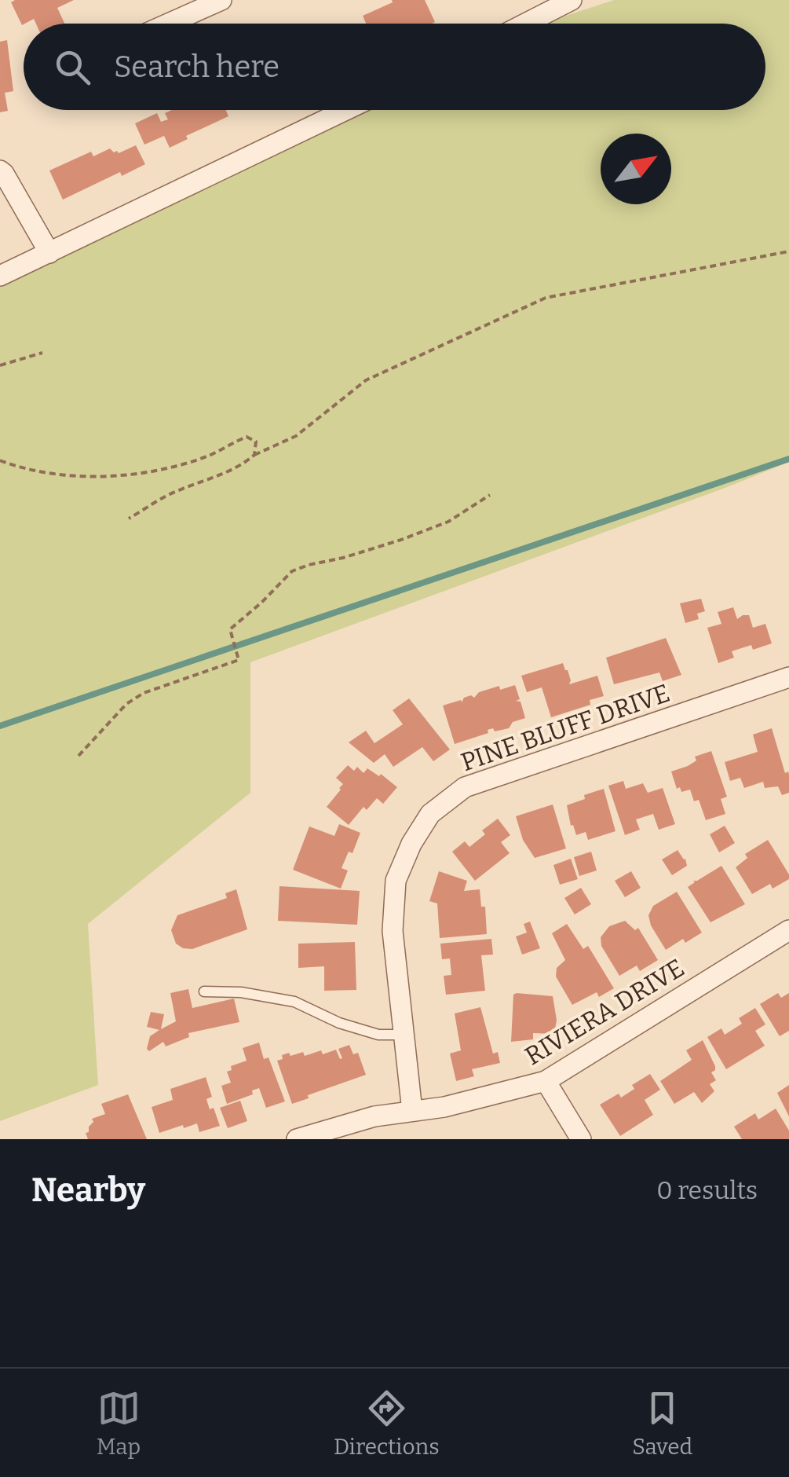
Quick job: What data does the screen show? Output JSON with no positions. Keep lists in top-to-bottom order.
{
  "streets": {
    "street": ["PINE BLUFF DRIVE", "RIVIERA DRIVE"]
  },
  "crossings": [
    ["PINE BLUFF DRIVE", "RIVIERA DRIVE"]
  ],
  "north": "top right",
  "page": {
    "search": "Search here",
    "heading": ["Nearby", "0 results"],
    "nav": ["Map", "Directions", "Saved"]
  }
}
